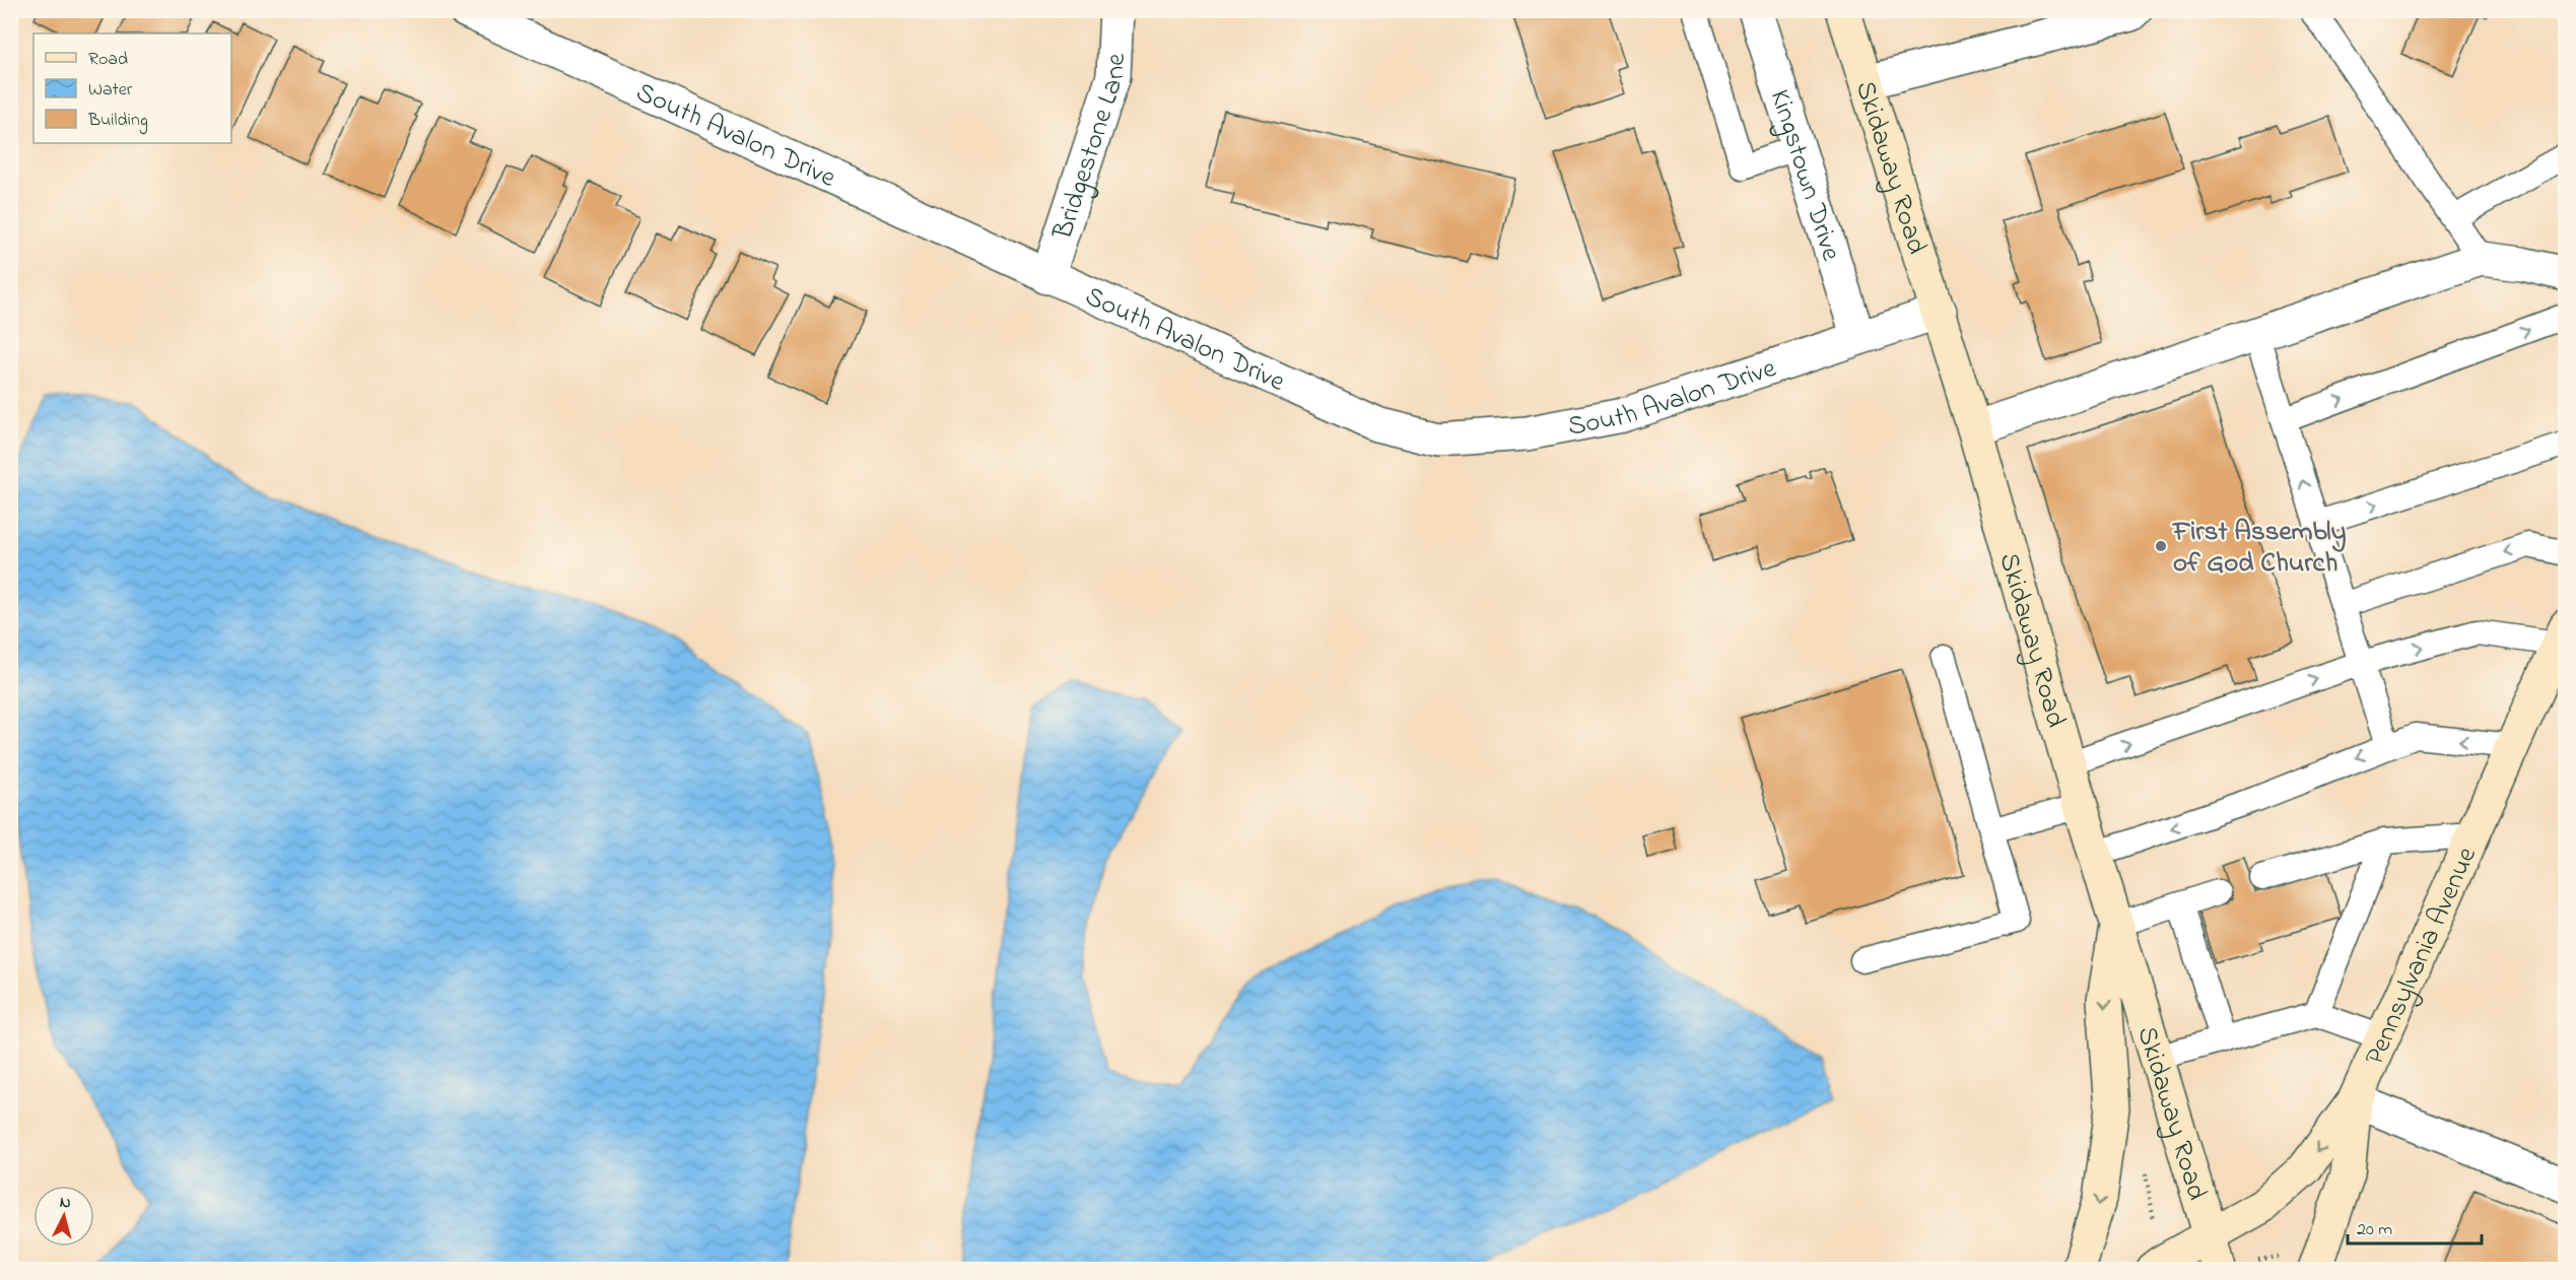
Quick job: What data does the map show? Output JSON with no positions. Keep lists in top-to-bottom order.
{
  "streets": {
    "main road": ["Skidaway Road", "Pennsylvania Avenue"],
    "street": ["South Avalon Drive", "Bridgestone Lane", "Kingstown Drive"]
  },
  "crossings": [
    ["South Avalon Drive", "Bridgestone Lane"],
    ["South Avalon Drive", "Skidaway Road"],
    ["South Avalon Drive", "Kingstown Drive"],
    ["Skidaway Road", "Pennsylvania Avenue"]
  ],
  "places": ["First Assembly of God Church"],
  "legend": ["Road", "Water", "Building"],
  "scale_bar": "20 m",
  "north": "top"
}
